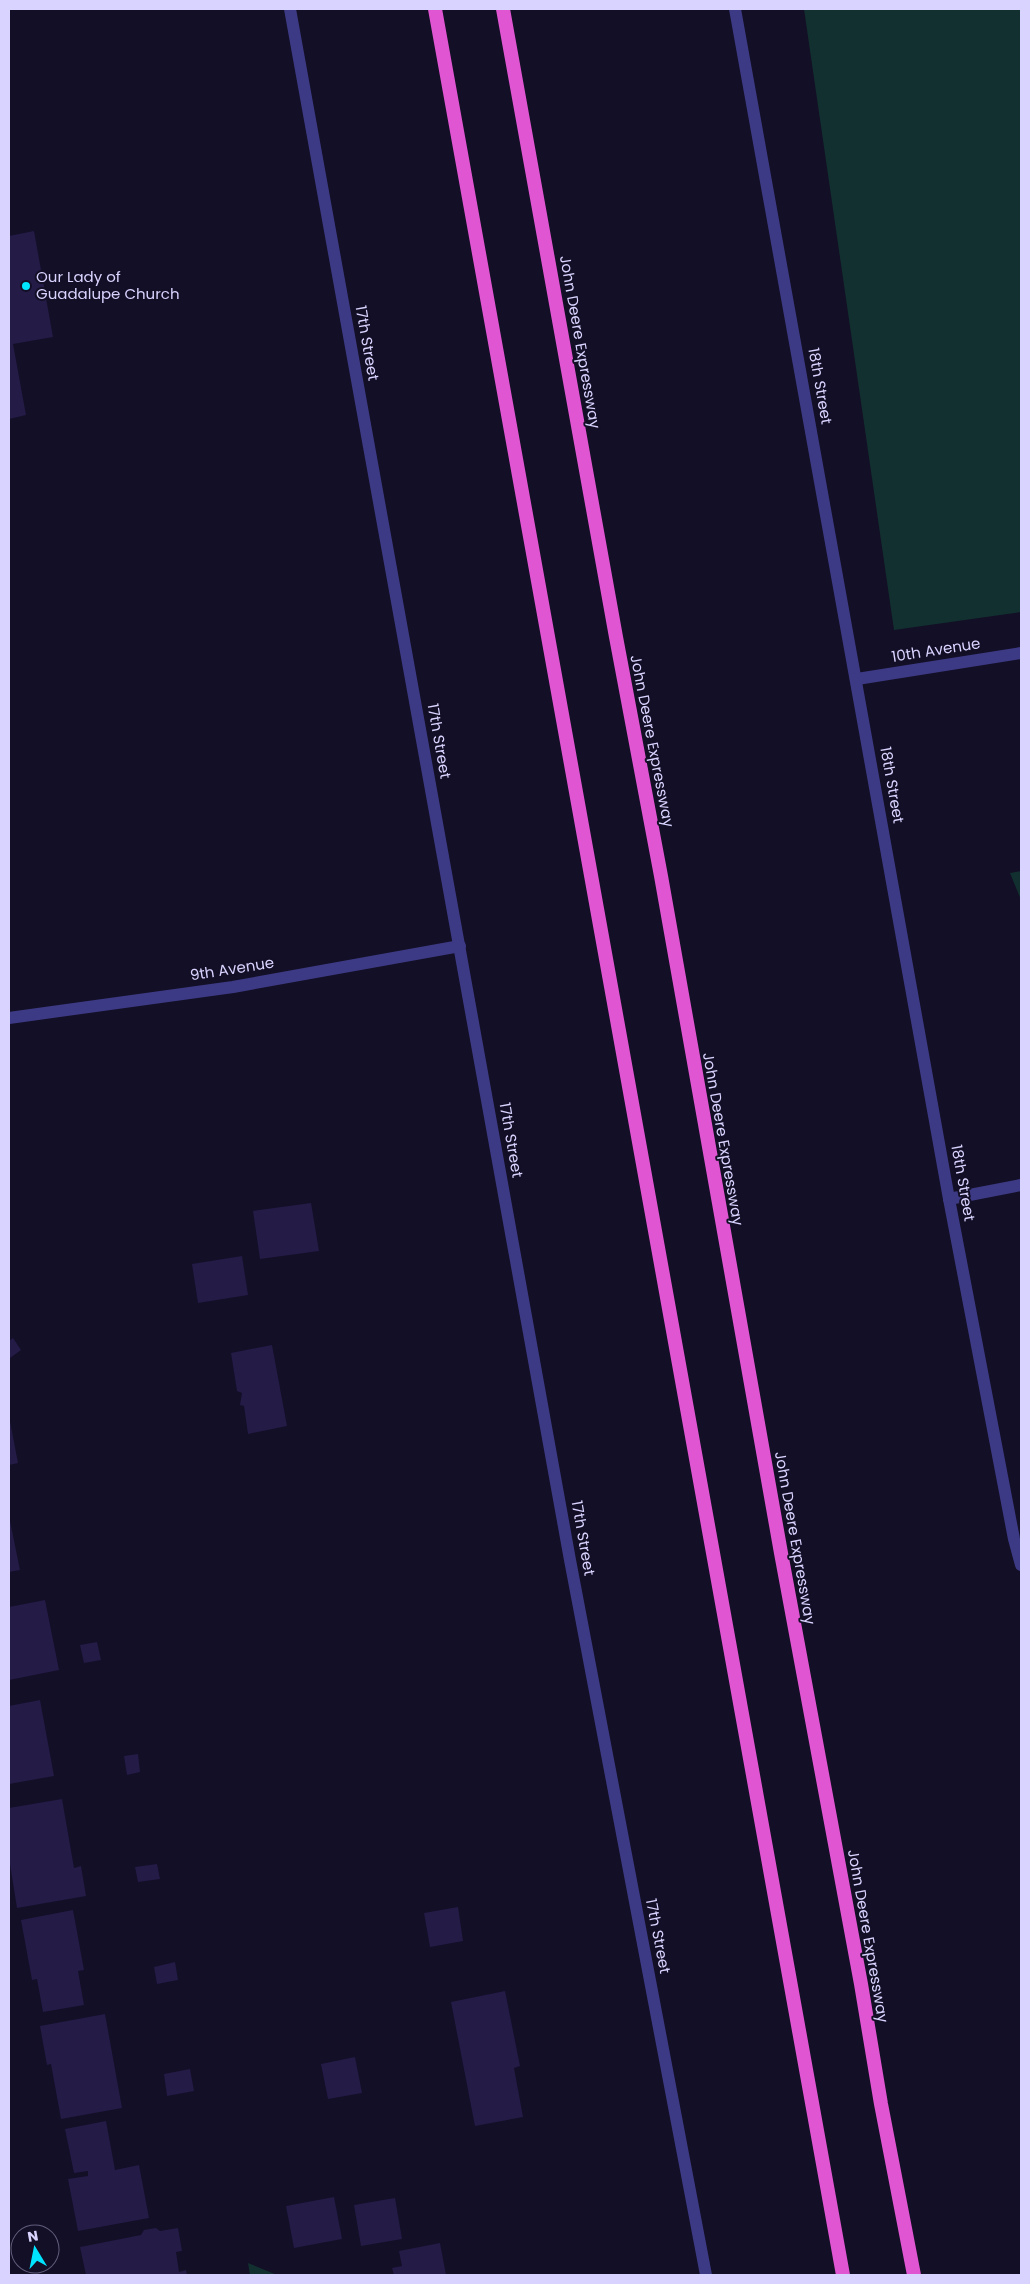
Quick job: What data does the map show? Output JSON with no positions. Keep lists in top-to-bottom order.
{
  "streets": {
    "highway": ["John Deere Expressway"],
    "street": [
      "17th Street",
      "18th Street",
      "10th Avenue",
      "9th Avenue"
    ]
  },
  "crossings": [
    ["17th Street", "9th Avenue"],
    ["18th Street", "10th Avenue"]
  ],
  "places": ["Our Lady of Guadalupe Church"],
  "north": "top"
}
